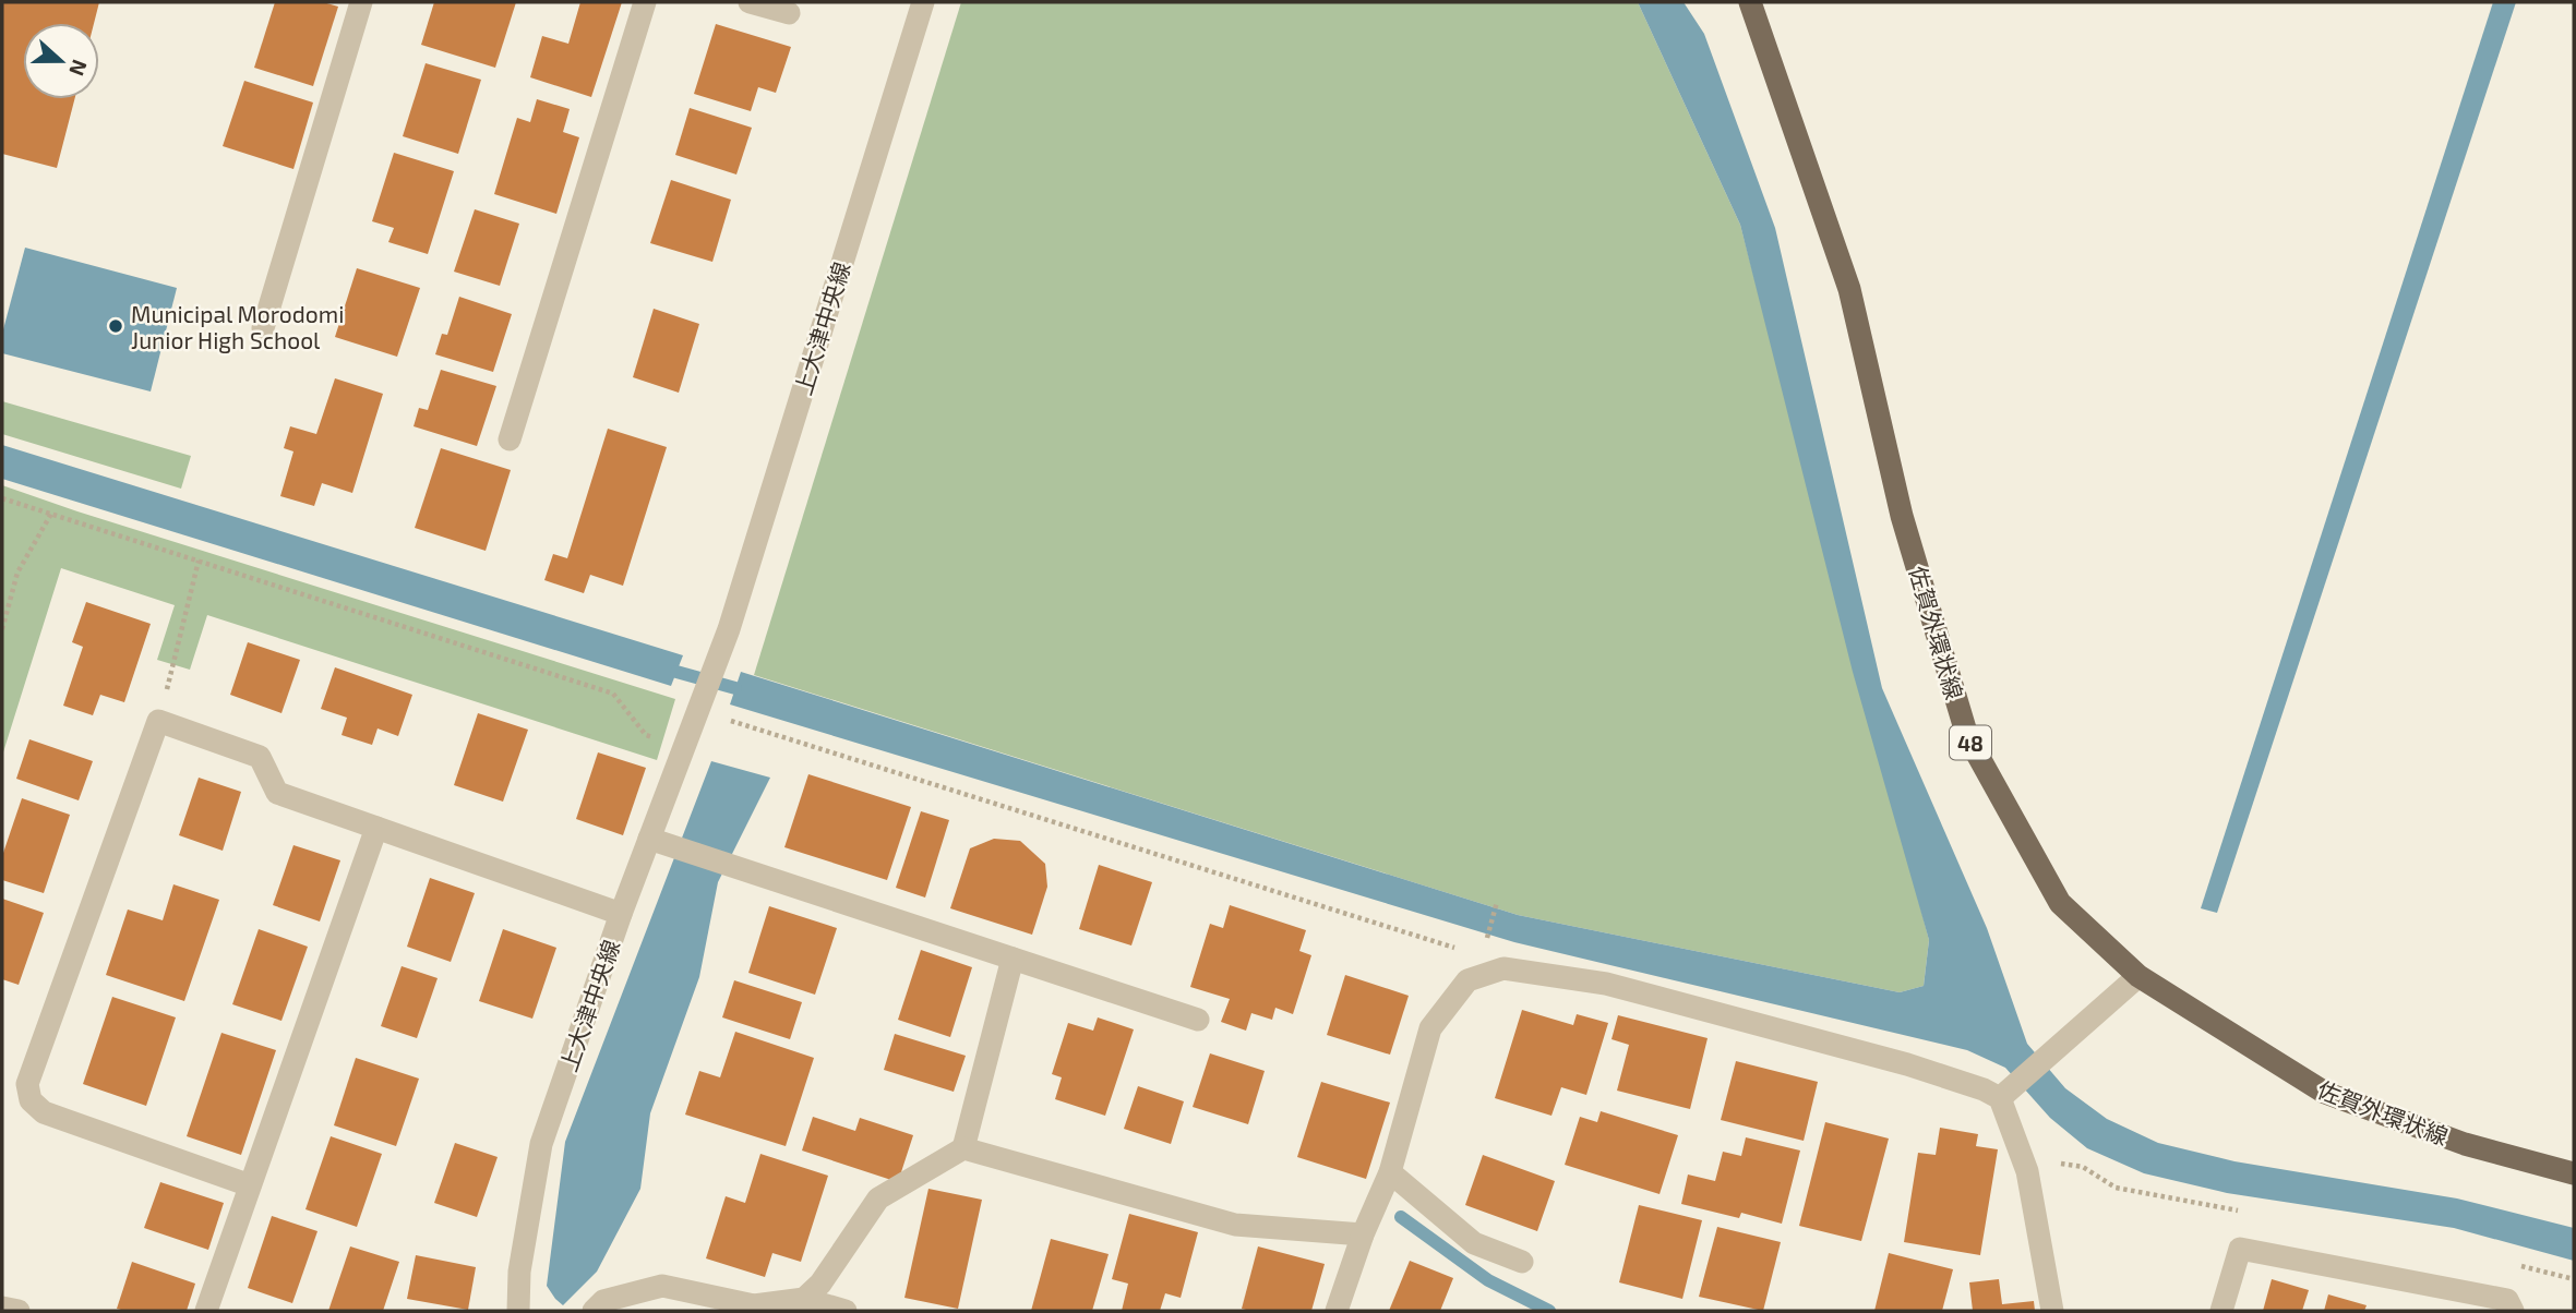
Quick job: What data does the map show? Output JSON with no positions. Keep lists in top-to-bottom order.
{
  "streets": {
    "main road": ["佐賀外環状線", "48"],
    "street": ["上大津中央線"]
  },
  "places": ["Municipal Morodomi Junior High School"],
  "north": "right"
}
